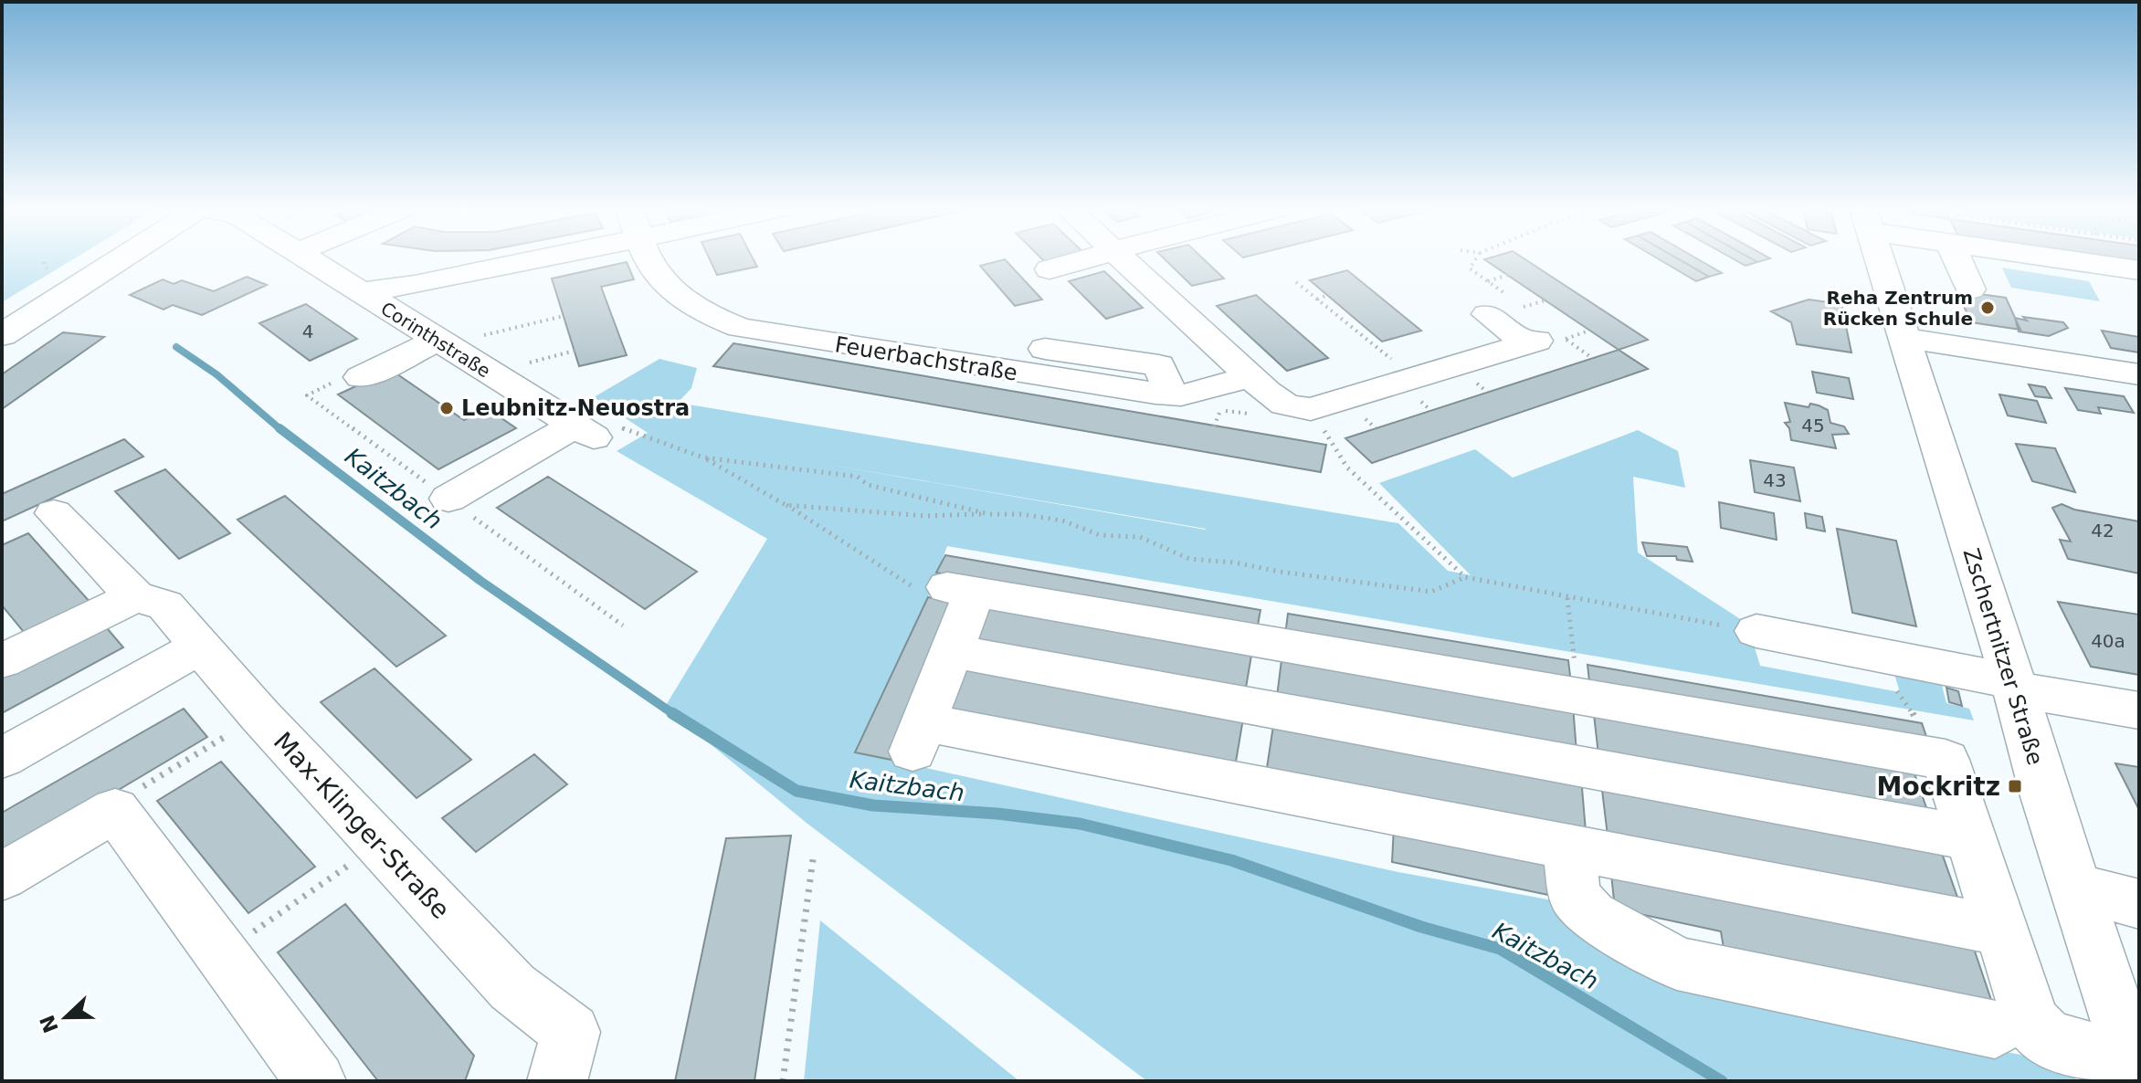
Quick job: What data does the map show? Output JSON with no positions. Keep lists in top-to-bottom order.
{
  "streets": {
    "street": [
      "Corinthstraße",
      "Feuerbachstraße",
      "Zschertnitzer Straße",
      "Max-Klinger-Straße"
    ]
  },
  "water": ["Kaitzbach"],
  "places": {
    "other": ["Reha Zentrum Rücken Schule", "Leubnitz-Neuostra"],
    "transit": ["Mockritz"]
  },
  "house_numbers": [
    "4",
    "45",
    "43",
    "42",
    "40a"
  ],
  "north": "left"
}
